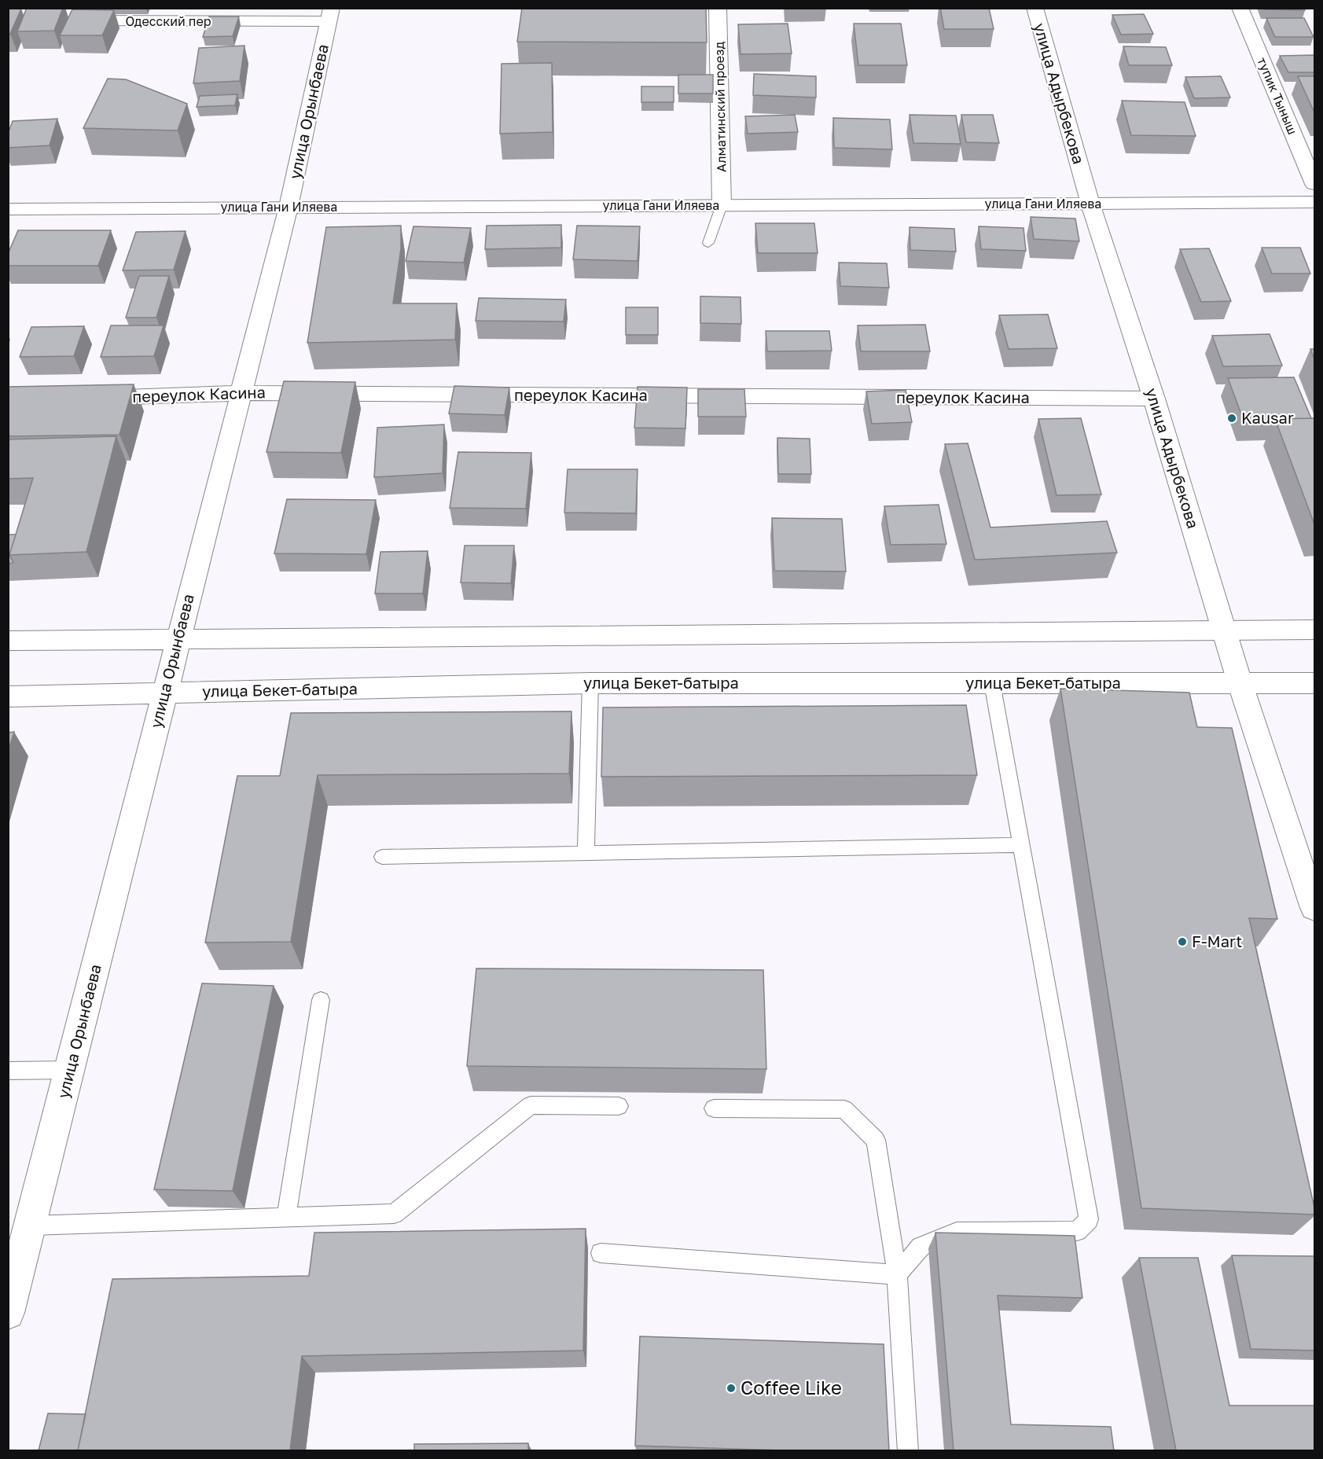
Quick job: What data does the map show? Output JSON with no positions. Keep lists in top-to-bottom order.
{
  "streets": {
    "street": [
      "Одесский пер",
      "улица Адырбекова",
      "тупик Тыныш",
      "Алматинский проезд",
      "улица Орынбаева",
      "улица Гани Иляева",
      "переулок Касина",
      "улица Бекет-батыра"
    ]
  },
  "crossings": [
    ["Одесский пер", "улица Орынбаева"],
    ["улица Адырбекова", "улица Гани Иляева"],
    ["улица Адырбекова", "переулок Касина"],
    ["улица Адырбекова", "улица Бекет-батыра"],
    ["Алматинский проезд", "улица Гани Иляева"],
    ["улица Орынбаева", "улица Гани Иляева"],
    ["улица Орынбаева", "переулок Касина"],
    ["улица Орынбаева", "улица Бекет-батыра"]
  ],
  "places": ["Kausar", "F-Mart", "Coffee Like"]
}
